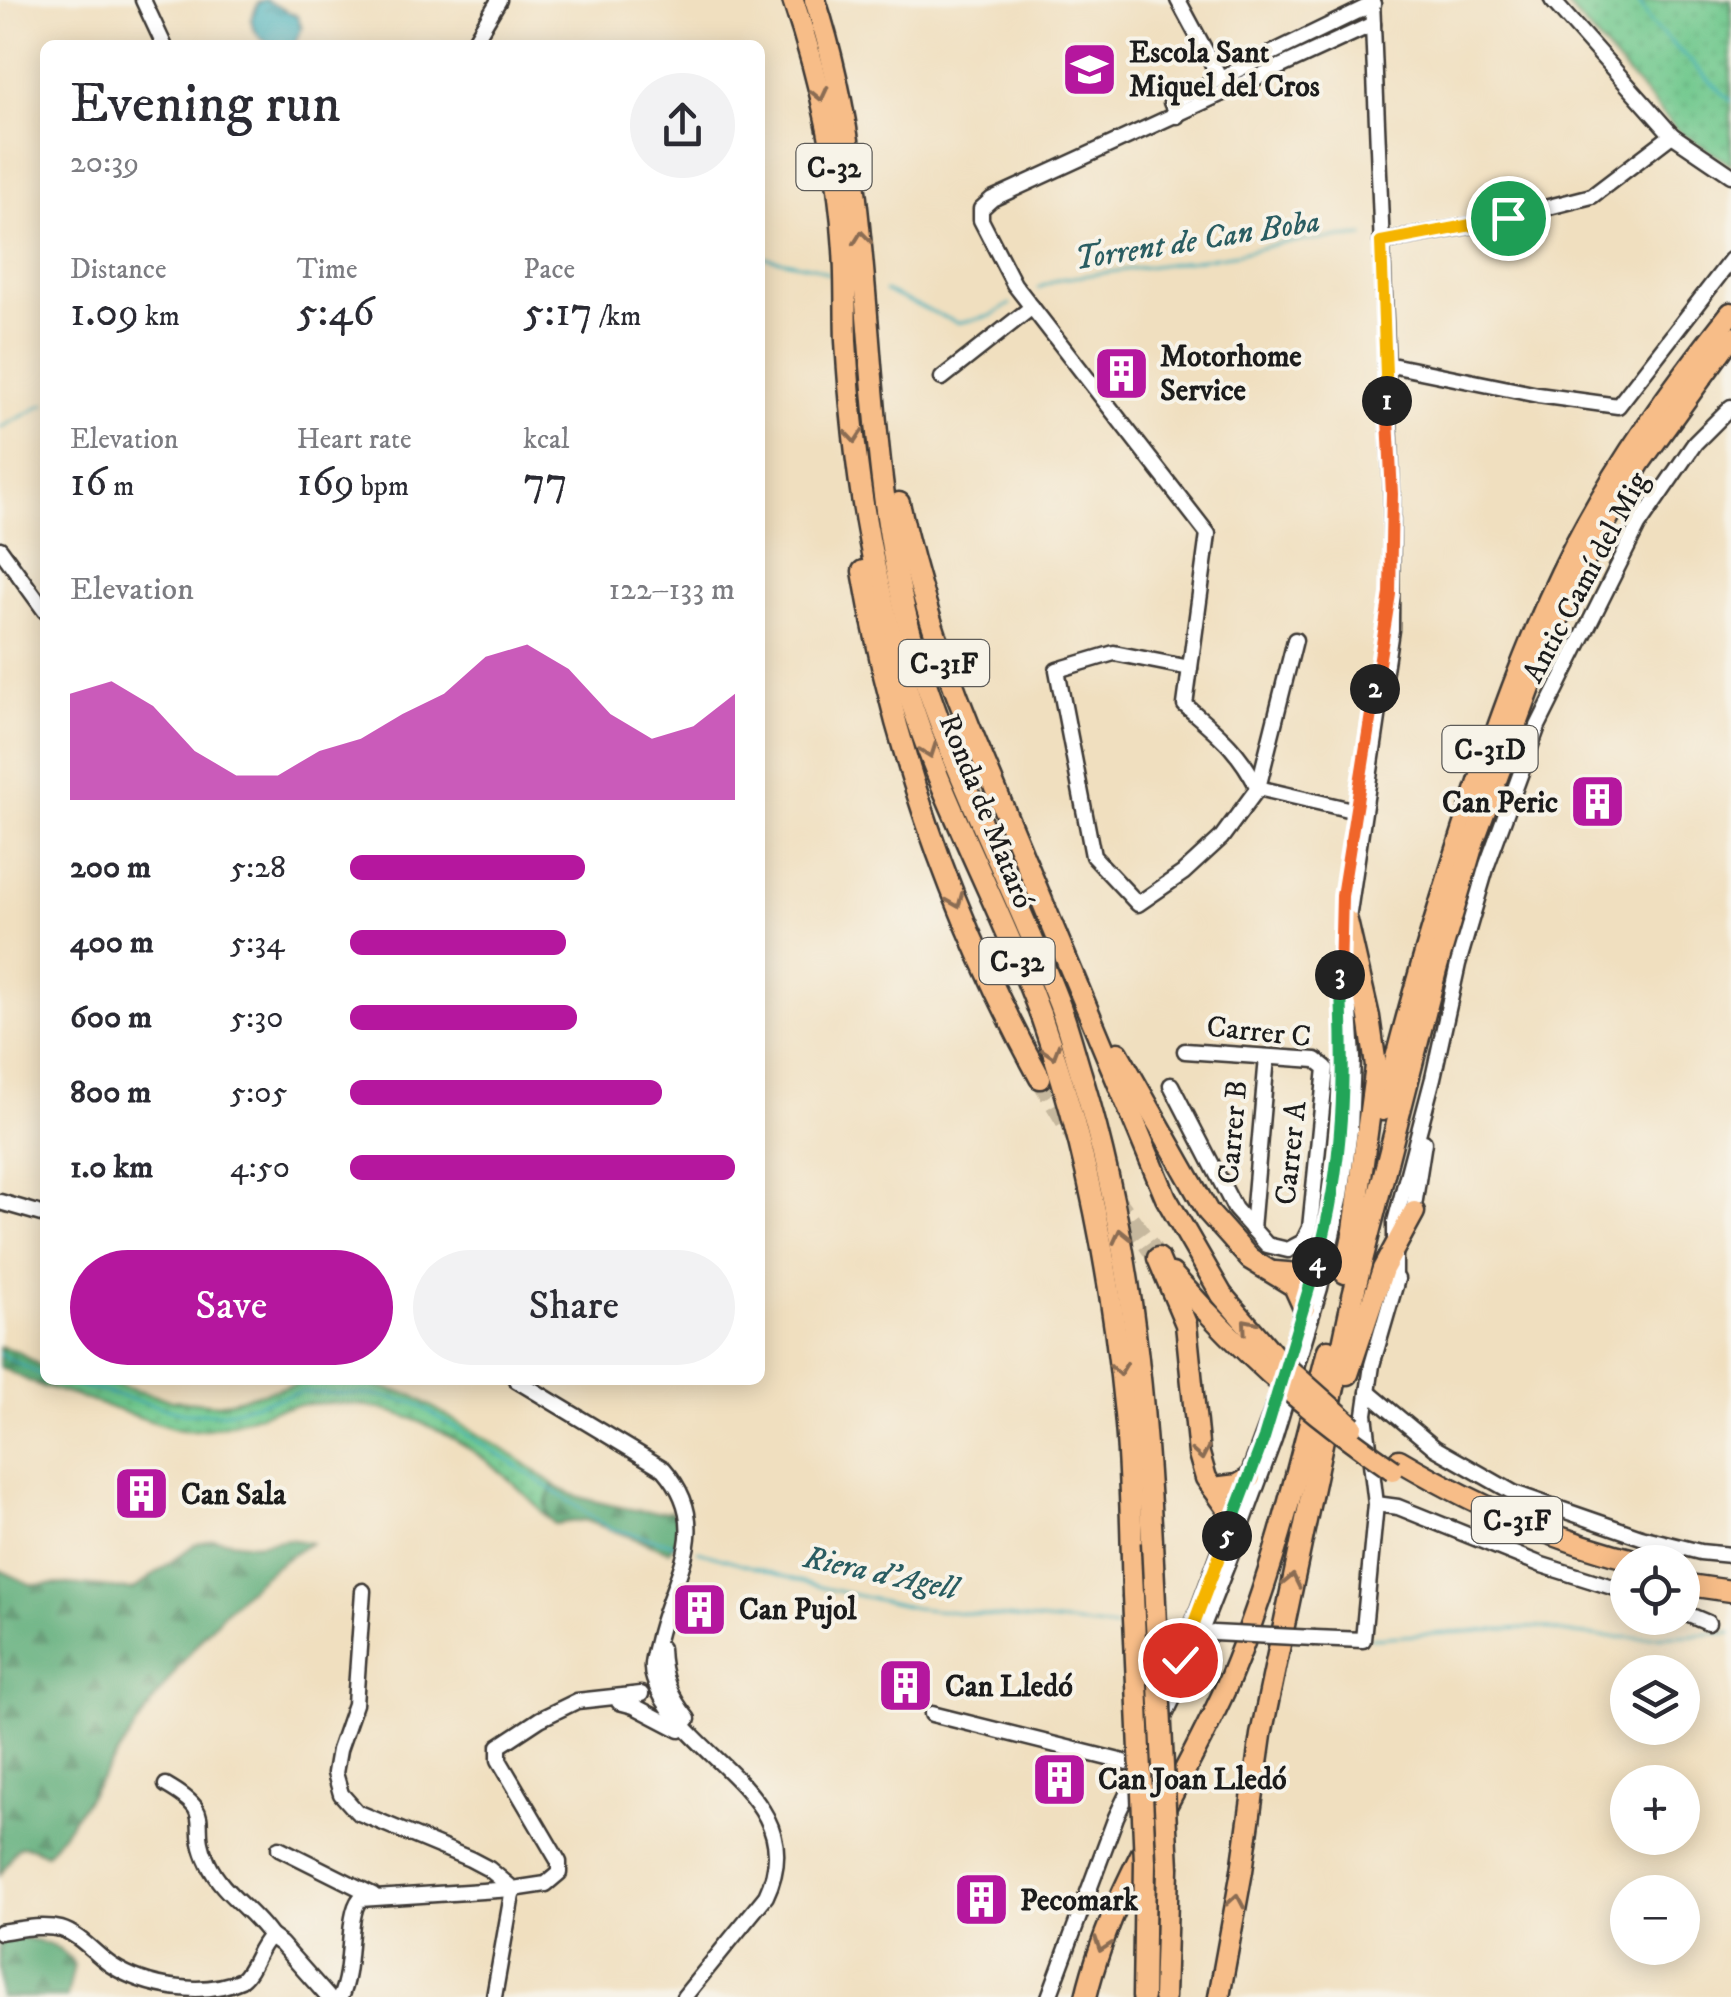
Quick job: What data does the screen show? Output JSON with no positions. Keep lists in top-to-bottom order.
{
  "streets": {
    "highway": [
      "C-32",
      "C-31F",
      "C-31D",
      "Ronda de Mataró"
    ],
    "street": [
      "Antic Camí del Mig",
      "Carrer C",
      "Carrer B",
      "Carrer A"
    ]
  },
  "crossings": [
    ["C-31F", "Ronda de Mataró"],
    ["Carrer C", "Carrer B"],
    ["Carrer C", "Carrer A"],
    ["Carrer B", "Carrer A"]
  ],
  "water": ["Torrent de Can Boba", "Riera d'Agell"],
  "places": {
    "school or university": ["Escola Sant Miquel del Cros"],
    "building": [
      "Motorhome Service",
      "Can Peric",
      "Can Sala",
      "Can Pujol",
      "Can Lledó",
      "Can Joan Lledó",
      "Pecomark"
    ]
  },
  "page": {
    "heading": ["Evening run", "20:39"],
    "stats": [
      ["Distance", "1.09 km"],
      ["Time", "5:46"],
      ["Pace", "5:17 /km"],
      ["Elevation", "16 m"],
      ["Heart rate", "169 bpm"],
      ["kcal", "77"]
    ],
    "pins": [
      "1",
      "2",
      "3",
      "4",
      "5"
    ],
    "chart": ["Elevation", "122–133 m"],
    "list": [
      {
        "name": "200 m",
        "note": "5:28"
      },
      {
        "name": "400 m",
        "note": "5:34"
      },
      {
        "name": "600 m",
        "note": "5:30"
      },
      {
        "name": "800 m",
        "note": "5:05"
      },
      {
        "name": "1.0 km",
        "note": "4:50"
      }
    ],
    "buttons": ["Save", "Share"],
    "map_buttons": ["+", "−"]
  }
}
